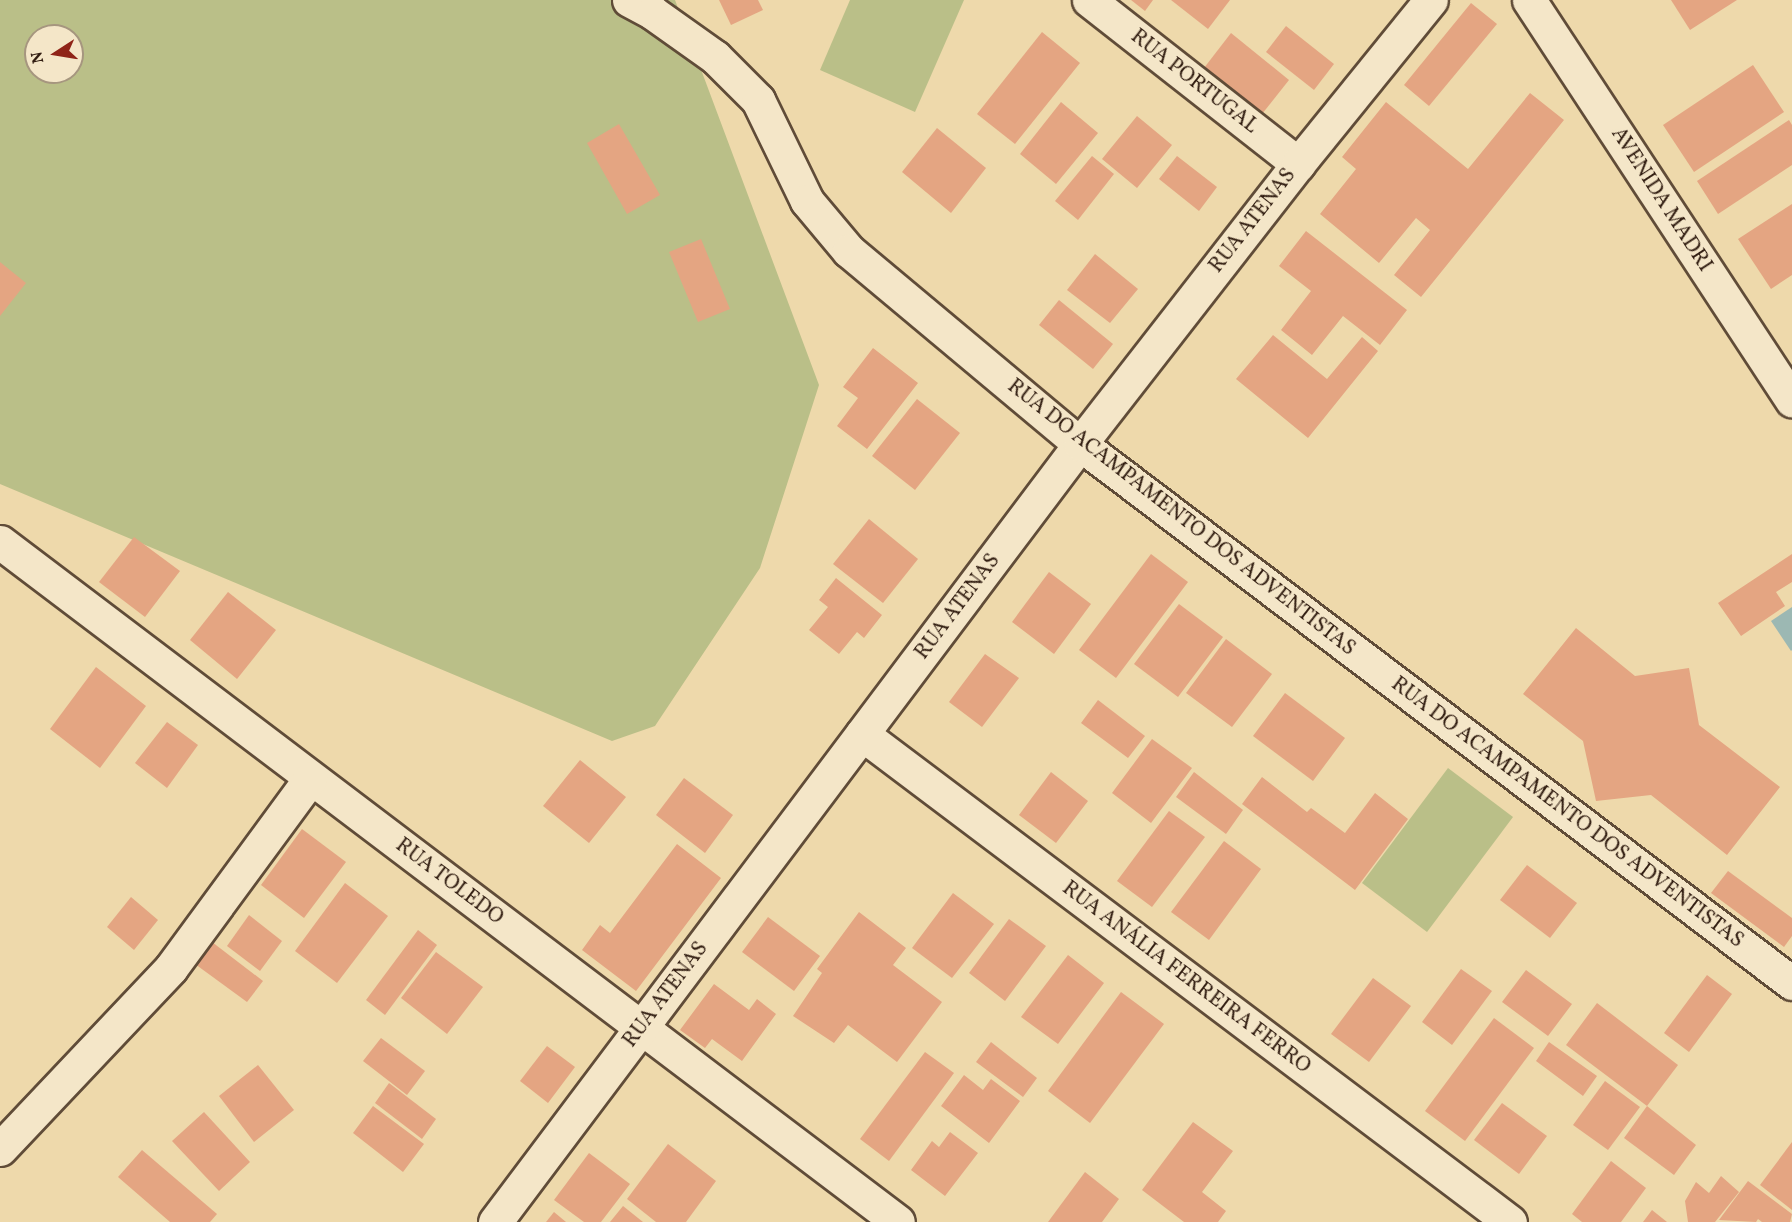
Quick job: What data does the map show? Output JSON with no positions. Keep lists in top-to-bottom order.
{
  "streets": {
    "street": [
      "RUA PORTUGAL",
      "AVENIDA MADRI",
      "RUA ATENAS",
      "RUA DO ACAMPAMENTO DOS ADVENTISTAS",
      "RUA TOLEDO",
      "RUA ANÁLIA FERREIRA FERRO"
    ]
  },
  "crossings": [
    ["RUA PORTUGAL", "RUA ATENAS"],
    ["RUA ATENAS", "RUA DO ACAMPAMENTO DOS ADVENTISTAS"],
    ["RUA ATENAS", "RUA TOLEDO"],
    ["RUA ATENAS", "RUA ANÁLIA FERREIRA FERRO"]
  ],
  "north": "left"
}
